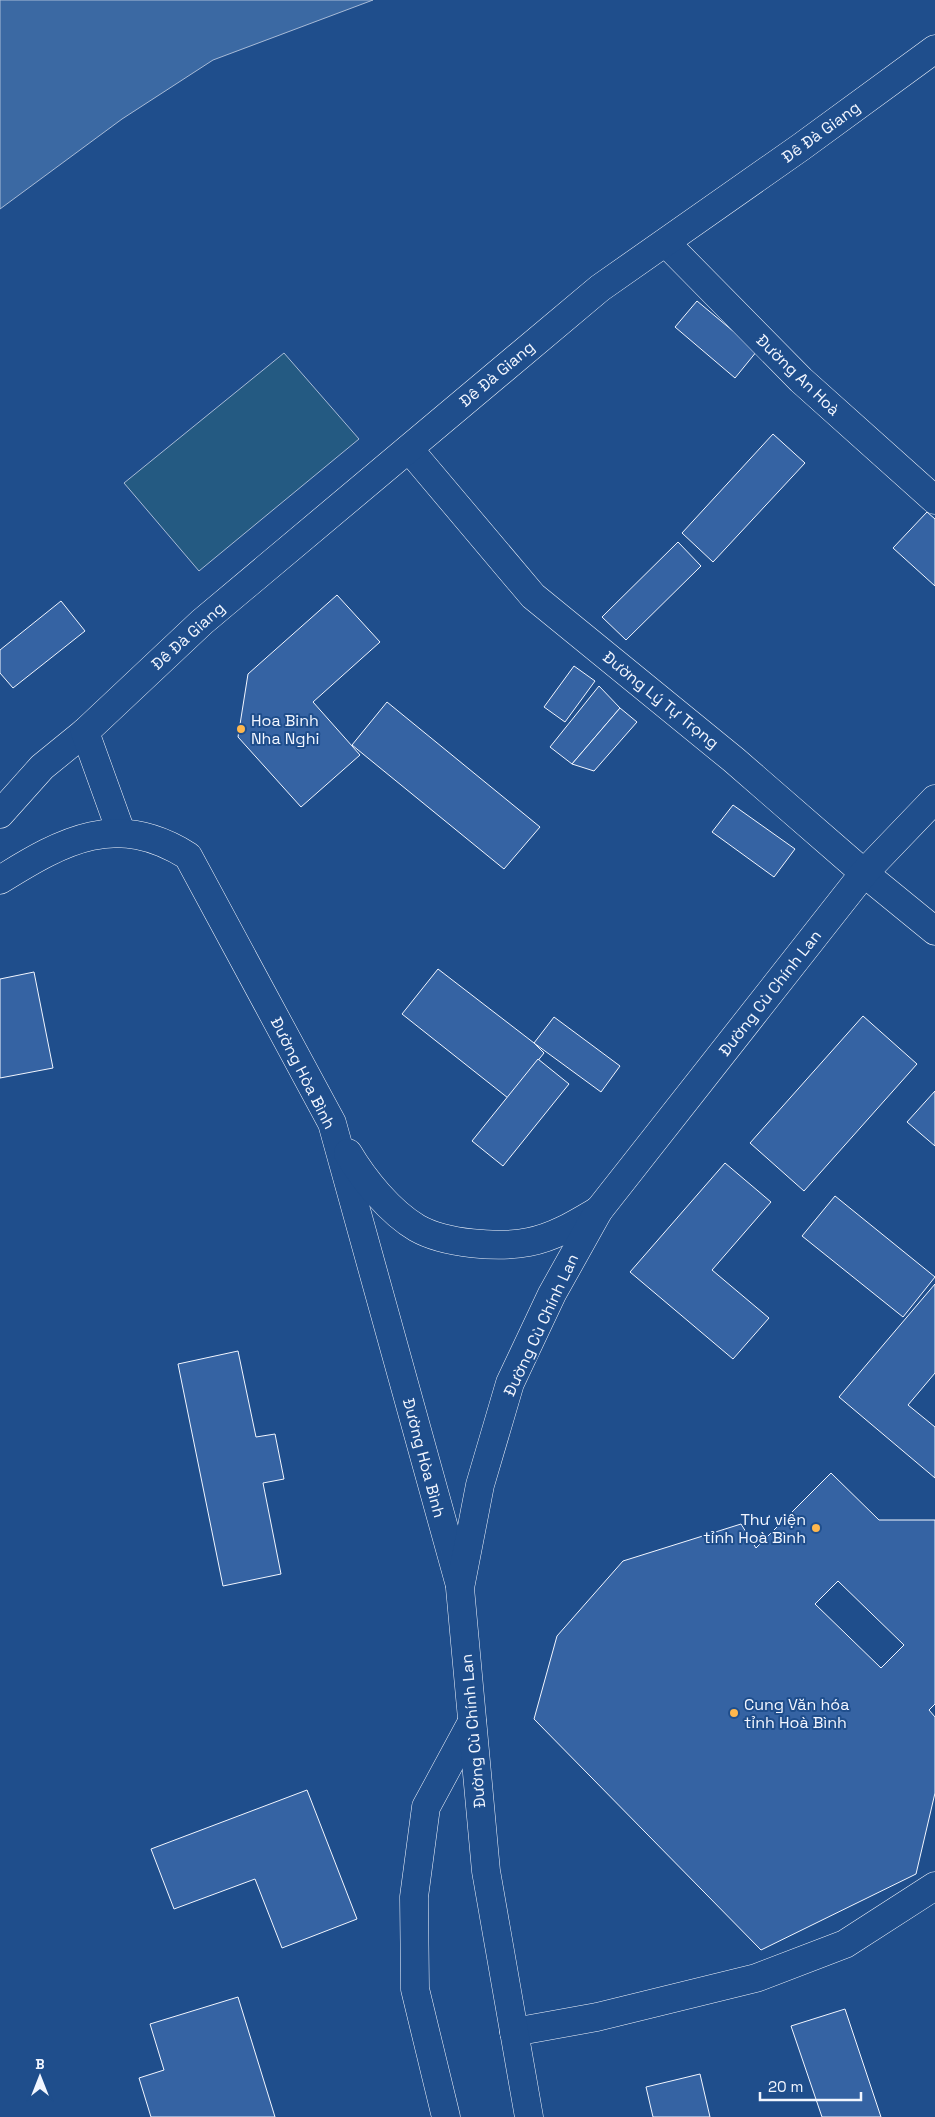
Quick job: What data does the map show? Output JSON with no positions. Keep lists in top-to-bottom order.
{
  "streets": {
    "street": [
      "Đê Đà Giang",
      "Đường An Hoà",
      "Đường Lý Tự Trọng",
      "Đường Cù Chính Lan",
      "Đường Hòa Bình"
    ]
  },
  "crossings": [
    ["Đê Đà Giang", "Đường An Hoà"],
    ["Đê Đà Giang", "Đường Lý Tự Trọng"],
    ["Đường Lý Tự Trọng", "Đường Cù Chính Lan"],
    ["Đường Cù Chính Lan", "Đường Hòa Bình"]
  ],
  "places": ["Hoa Binh Nha Nghi", "Thư viện tỉnh Hoà Bình", "Cung Văn hóa tỉnh Hoà Bình"],
  "scale_bar": "20 m",
  "north": "top"
}
